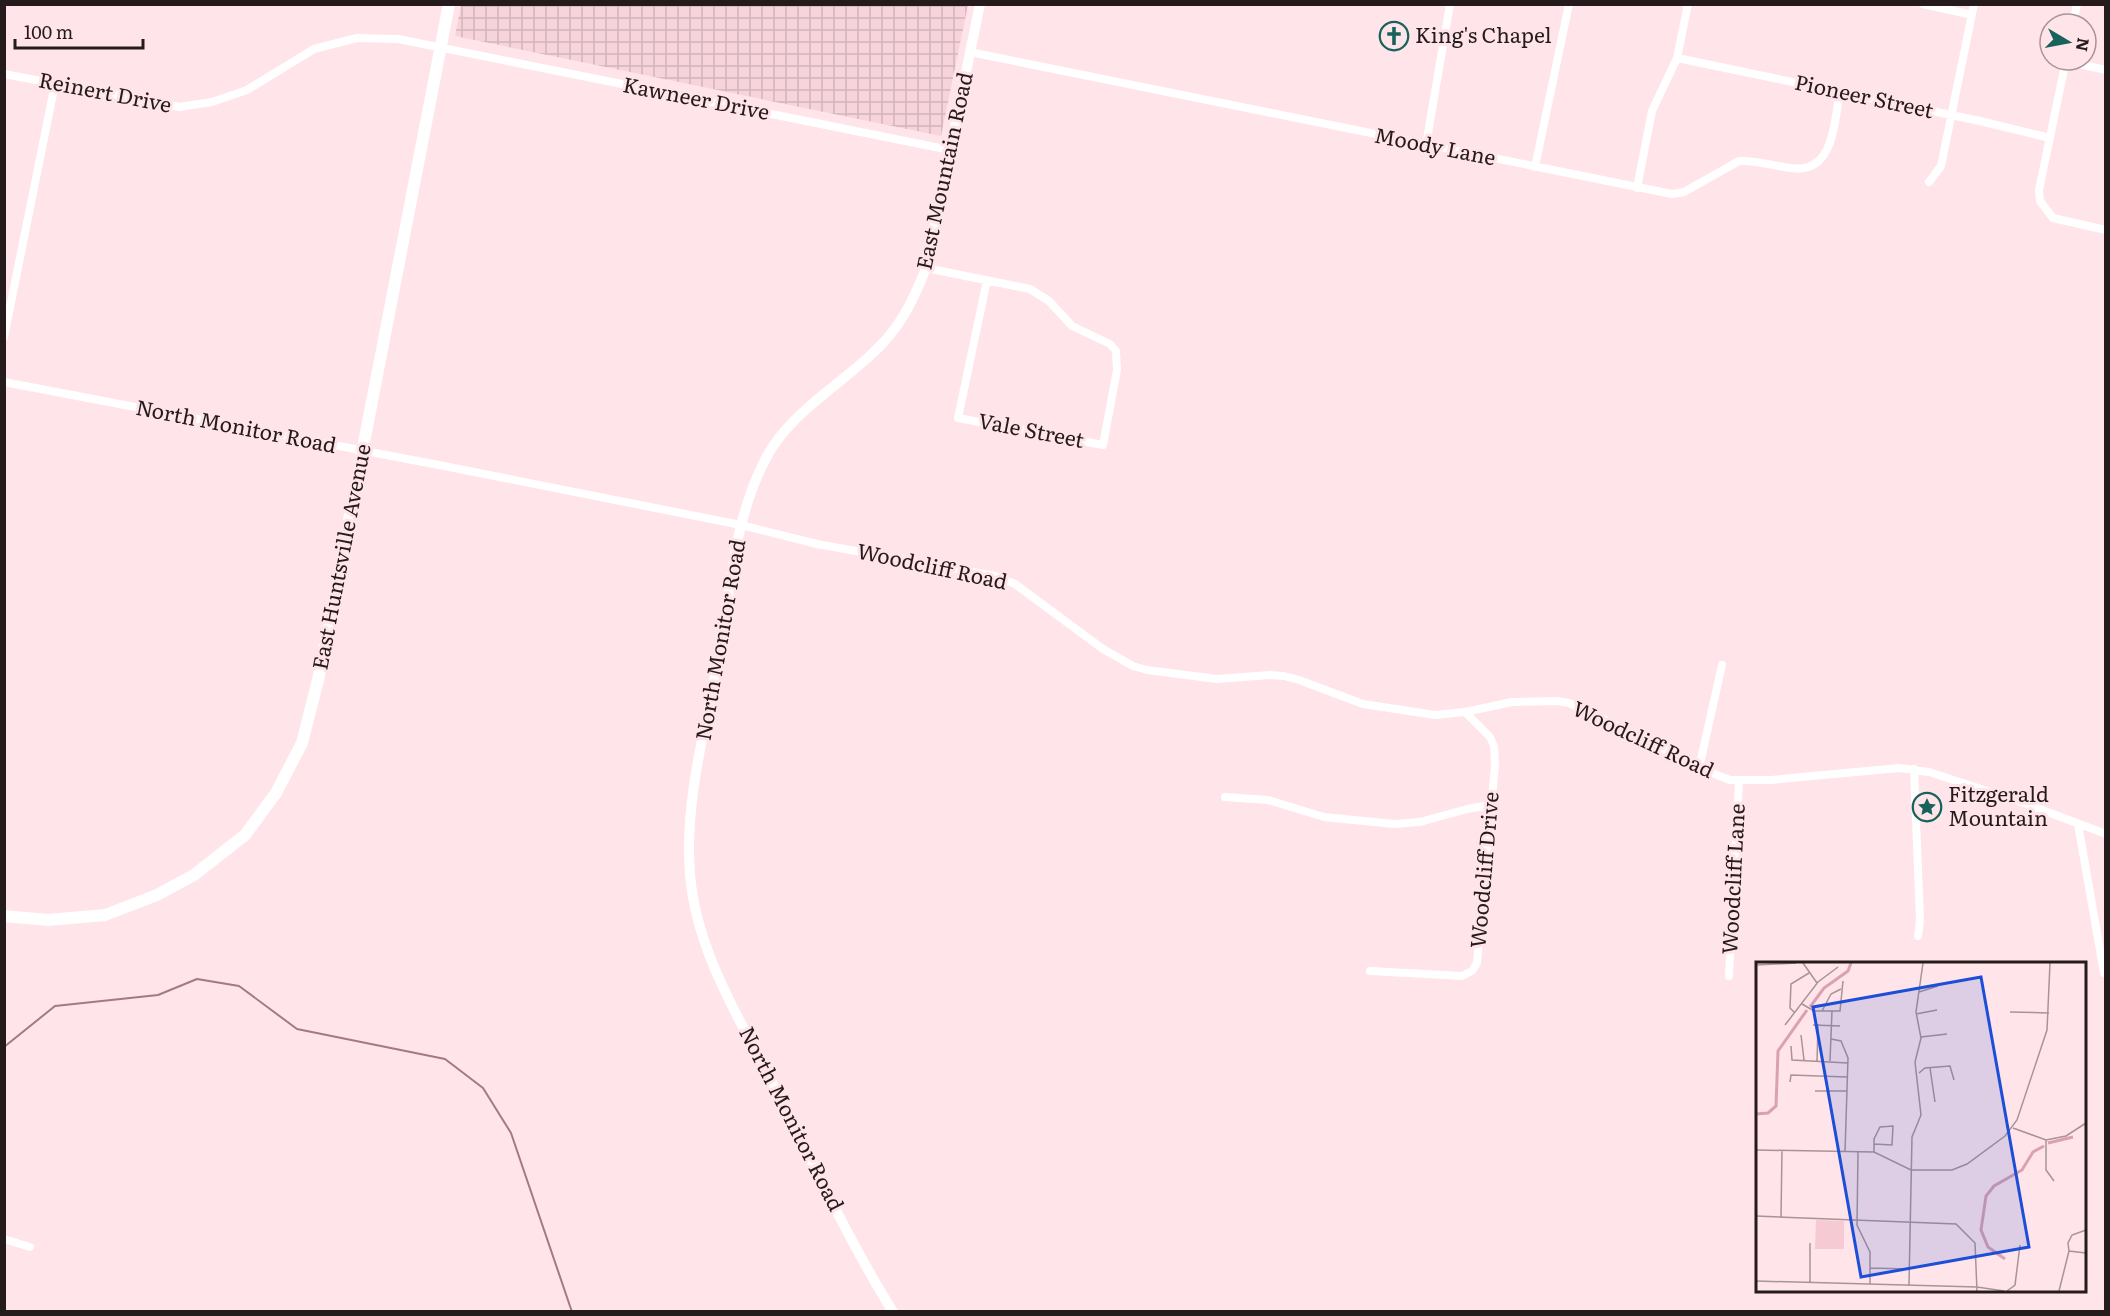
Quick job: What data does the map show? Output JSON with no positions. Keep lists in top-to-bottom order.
{
  "streets": {
    "main road": ["East Huntsville Avenue"],
    "street": [
      "Reinert Drive",
      "Pioneer Street",
      "Kawneer Drive",
      "Moody Lane",
      "East Mountain Road",
      "North Monitor Road",
      "Vale Street",
      "Woodcliff Road",
      "Woodcliff Drive",
      "Woodcliff Lane"
    ]
  },
  "crossings": [
    ["Reinert Drive", "Kawneer Drive"],
    ["Reinert Drive", "East Huntsville Avenue"],
    ["Pioneer Street", "Moody Lane"],
    ["Kawneer Drive", "East Mountain Road"],
    ["Kawneer Drive", "East Huntsville Avenue"],
    ["Moody Lane", "East Mountain Road"],
    ["East Mountain Road", "North Monitor Road"],
    ["East Mountain Road", "Woodcliff Road"],
    ["North Monitor Road", "East Huntsville Avenue"],
    ["North Monitor Road", "Woodcliff Road"],
    ["Woodcliff Road", "Woodcliff Drive"],
    ["Woodcliff Road", "Woodcliff Lane"]
  ],
  "places": {
    "church": ["King's Chapel"],
    "place": ["Fitzgerald Mountain"]
  },
  "scale_bar": "100 m",
  "north": "right"
}
